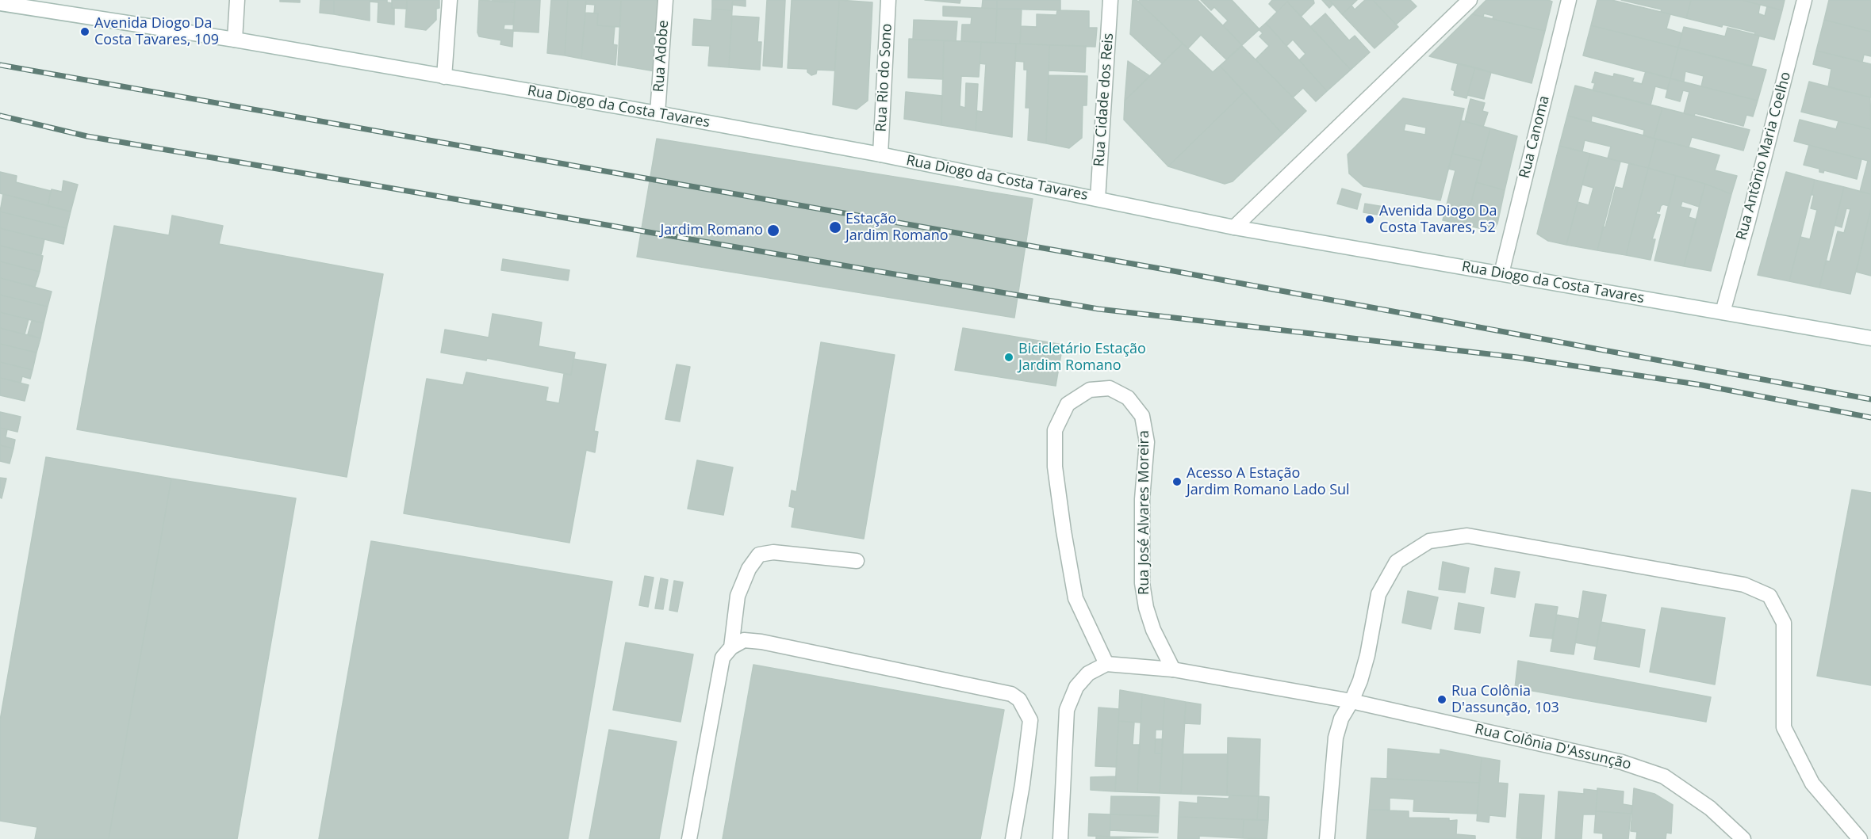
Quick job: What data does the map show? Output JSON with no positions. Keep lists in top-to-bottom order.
{
  "streets": {
    "street": [
      "Rua Adobe",
      "Rua Rio do Sono",
      "Rua Cidade dos Reis",
      "Rua Diogo da Costa Tavares",
      "Rua Canoma",
      "Rua Antônio Maria Coelho",
      "Rua José Alvares Moreira",
      "Rua Colônia D'Assunção"
    ]
  },
  "crossings": [
    ["Rua Adobe", "Rua Diogo da Costa Tavares"],
    ["Rua Rio do Sono", "Rua Diogo da Costa Tavares"],
    ["Rua Cidade dos Reis", "Rua Diogo da Costa Tavares"],
    ["Rua Diogo da Costa Tavares", "Rua Canoma"],
    ["Rua Diogo da Costa Tavares", "Rua Antônio Maria Coelho"],
    ["Rua José Alvares Moreira", "Rua Colônia D'Assunção"]
  ],
  "places": [
    "Avenida Diogo Da Costa Tavares, 109",
    "Avenida Diogo Da Costa Tavares, 52",
    "Estação Jardim Romano",
    "Jardim Romano",
    "Bicicletário Estação Jardim Romano",
    "Acesso A Estação Jardim Romano Lado Sul",
    "Rua Colônia D'assunção, 103"
  ]
}
